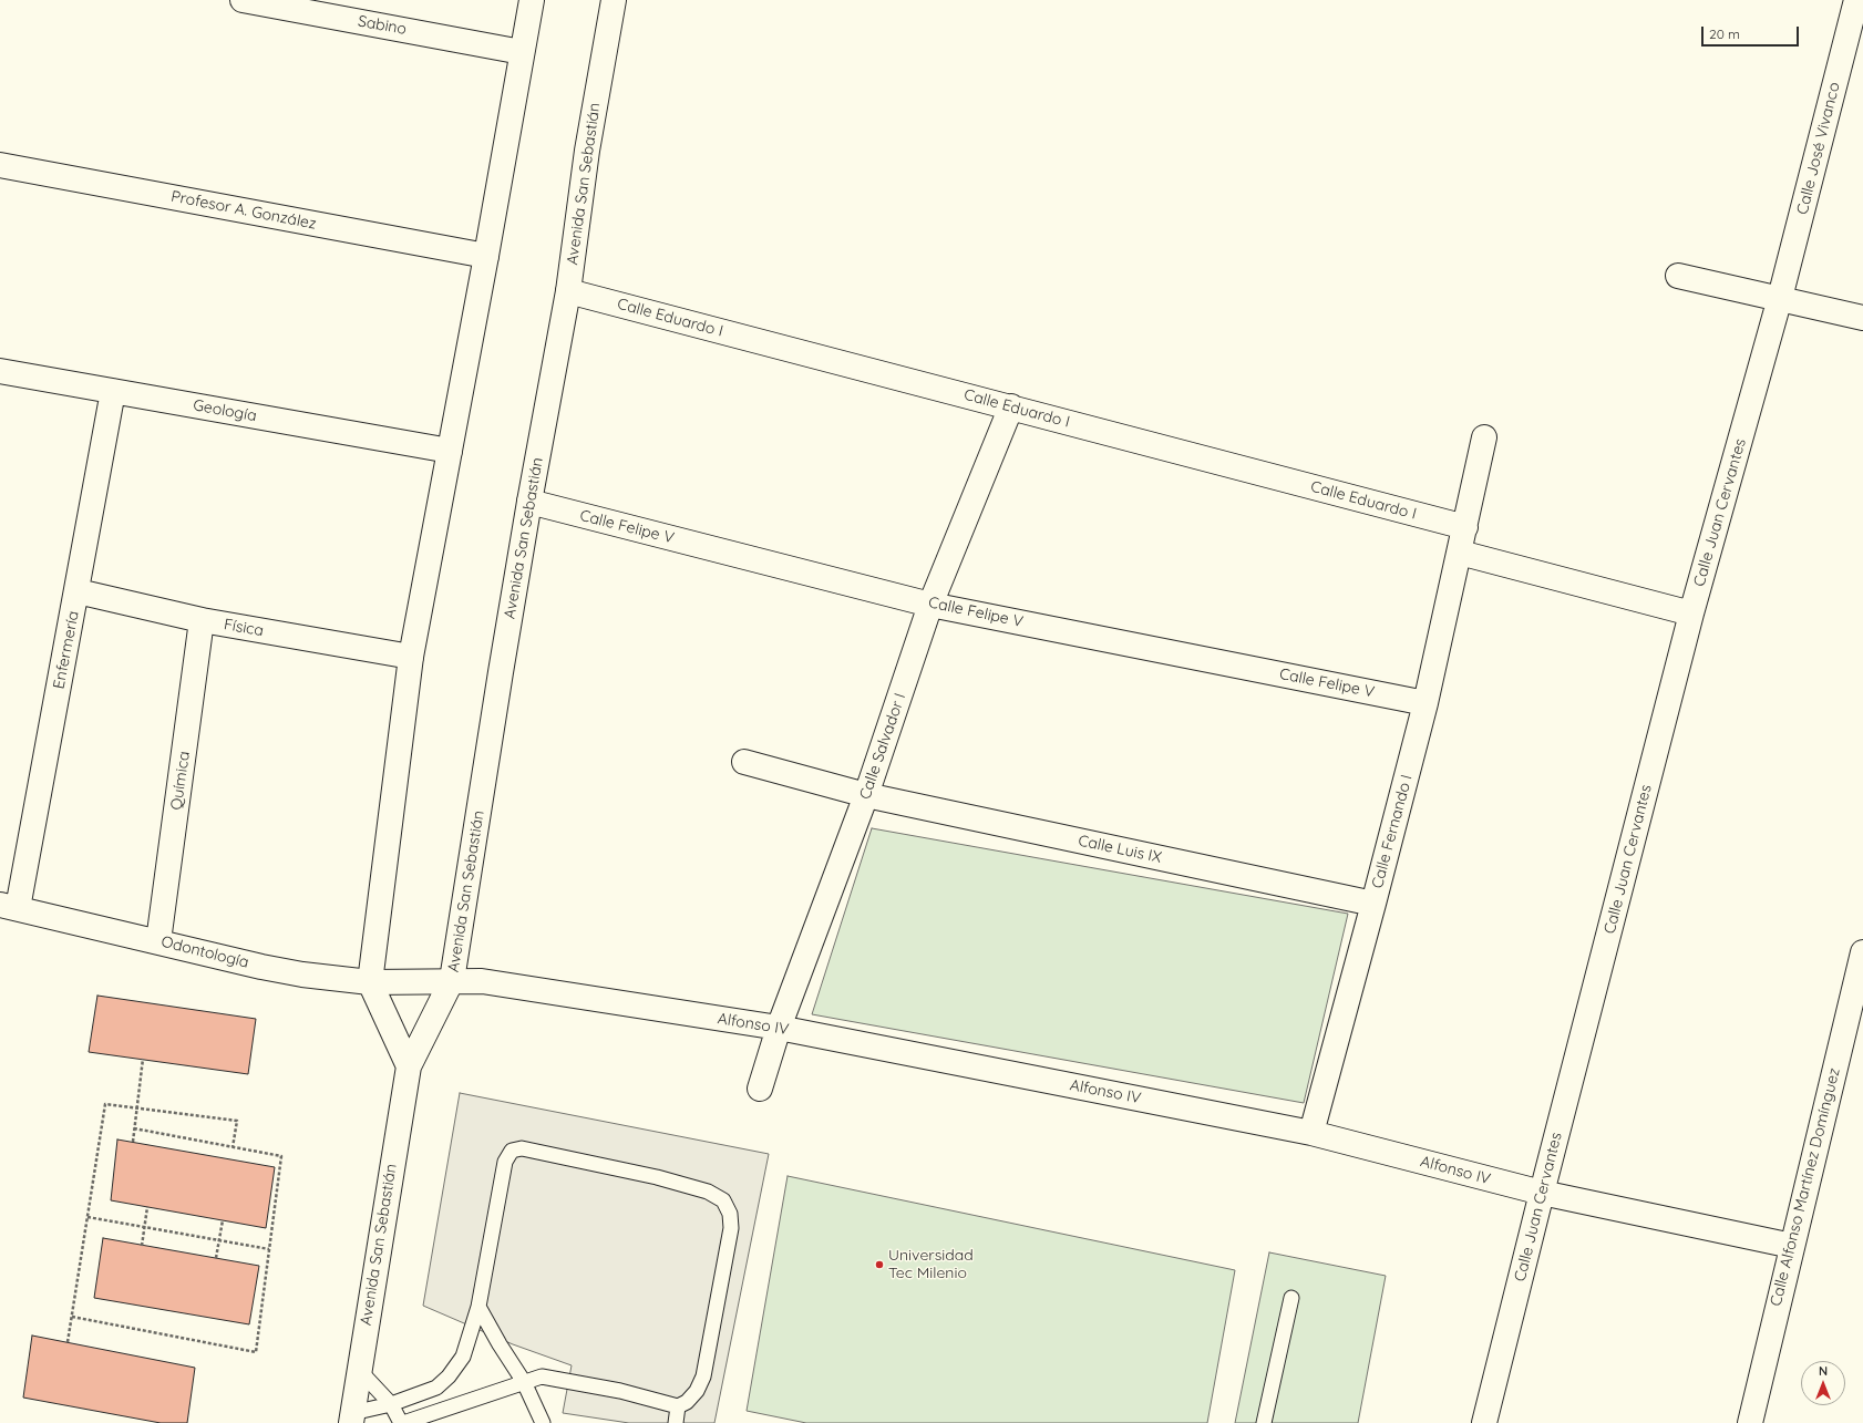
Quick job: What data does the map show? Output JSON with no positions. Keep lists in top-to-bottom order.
{
  "streets": {
    "street": [
      "Sabino",
      "Calle José Vivanco",
      "Avenida San Sebastián",
      "Profesor A. González",
      "Calle Eduardo I",
      "Geología",
      "Calle Juan Cervantes",
      "Calle Felipe V",
      "Física",
      "Enfermería",
      "Calle Salvador I",
      "Química",
      "Calle Fernando I",
      "Calle Luis IX",
      "Odontología",
      "Alfonso IV",
      "Calle Alfonso Martínez Domínguez"
    ]
  },
  "crossings": [
    ["Calle José Vivanco", "Calle Juan Cervantes"],
    ["Avenida San Sebastián", "Calle Eduardo I"],
    ["Avenida San Sebastián", "Calle Felipe V"],
    ["Avenida San Sebastián", "Alfonso IV"],
    ["Calle Eduardo I", "Calle Salvador I"],
    ["Calle Eduardo I", "Calle Fernando I"],
    ["Geología", "Enfermería"],
    ["Calle Juan Cervantes", "Alfonso IV"],
    ["Calle Felipe V", "Calle Salvador I"],
    ["Calle Felipe V", "Calle Fernando I"],
    ["Física", "Enfermería"],
    ["Física", "Química"],
    ["Enfermería", "Odontología"],
    ["Calle Salvador I", "Calle Luis IX"],
    ["Calle Salvador I", "Alfonso IV"],
    ["Química", "Odontología"],
    ["Calle Fernando I", "Calle Luis IX"],
    ["Calle Fernando I", "Alfonso IV"],
    ["Odontología", "Alfonso IV"],
    ["Alfonso IV", "Calle Alfonso Martínez Domínguez"]
  ],
  "places": ["Universidad Tec Milenio"],
  "scale_bar": "20 m",
  "north": "top"
}
